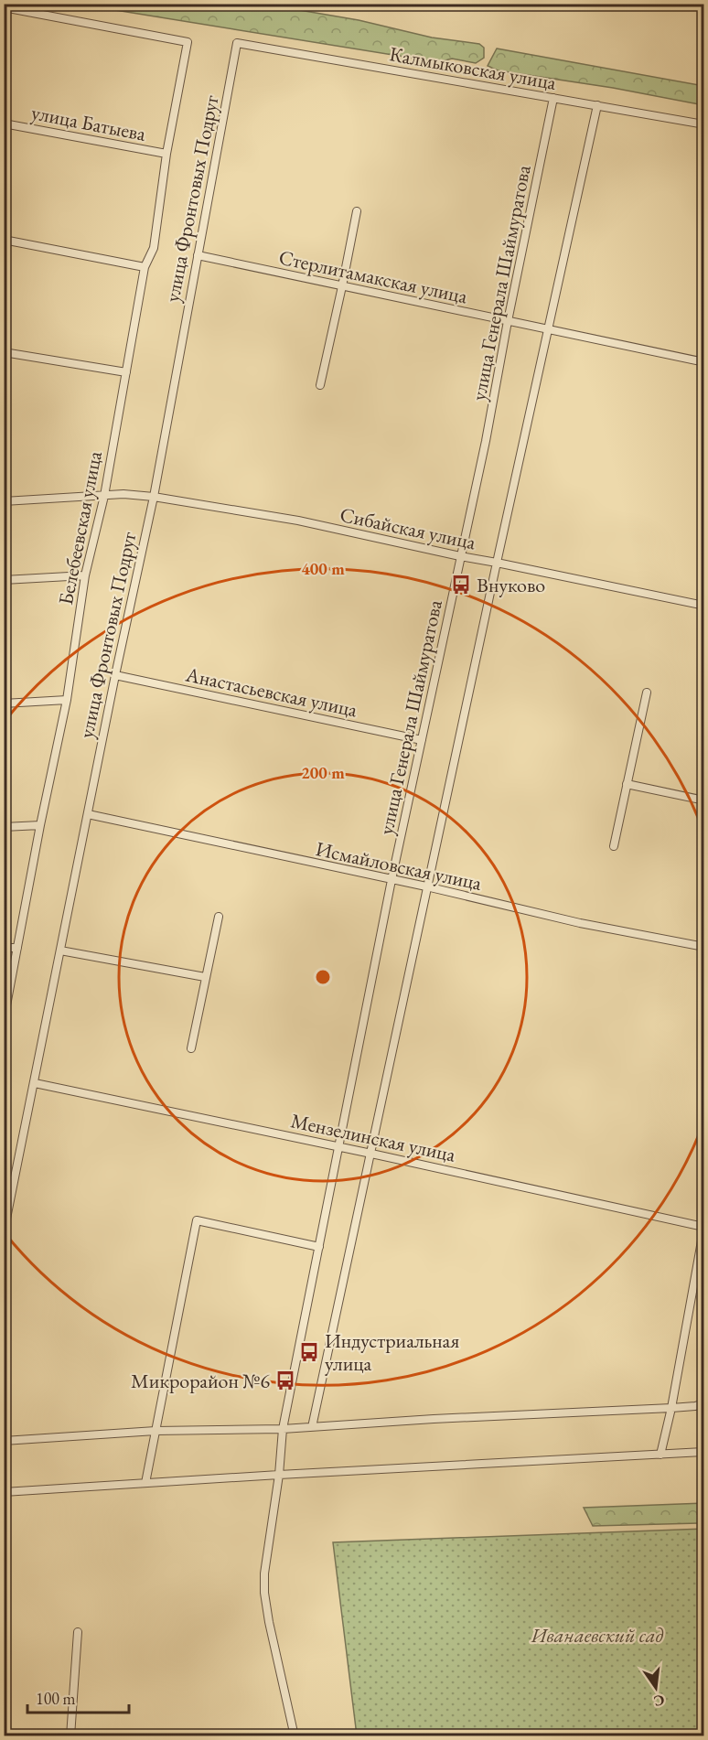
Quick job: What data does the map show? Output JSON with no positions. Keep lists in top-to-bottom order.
{
  "streets": {
    "street": [
      "Калмыковская улица",
      "улица Батыева",
      "улица Фронтовых Подруг",
      "Стерлитамакская улица",
      "улица Генерала Шаймуратова",
      "Белебеевская улица",
      "Сибайская улица",
      "Анастасьевская улица",
      "Исмайловская улица",
      "Мензелинская улица"
    ]
  },
  "crossings": [
    ["Калмыковская улица", "улица Фронтовых Подруг"],
    ["Калмыковская улица", "улица Генерала Шаймуратова"],
    ["улица Батыева", "Белебеевская улица"],
    ["улица Фронтовых Подруг", "Стерлитамакская улица"],
    ["улица Фронтовых Подруг", "Сибайская улица"],
    ["улица Фронтовых Подруг", "Анастасьевская улица"],
    ["улица Фронтовых Подруг", "Исмайловская улица"],
    ["улица Фронтовых Подруг", "Мензелинская улица"],
    ["Стерлитамакская улица", "улица Генерала Шаймуратова"],
    ["улица Генерала Шаймуратова", "Сибайская улица"],
    ["улица Генерала Шаймуратова", "Анастасьевская улица"],
    ["улица Генерала Шаймуратова", "Исмайловская улица"],
    ["улица Генерала Шаймуратова", "Мензелинская улица"],
    ["Белебеевская улица", "Сибайская улица"]
  ],
  "parks": ["Иванаевский сад"],
  "places": {
    "bus stop": ["Внуково", "Индустриальная улица", "Микрорайон №6"]
  },
  "scale_bar": "100 m",
  "north": "bottom",
  "rings": ["400 m", "200 m"]
}
